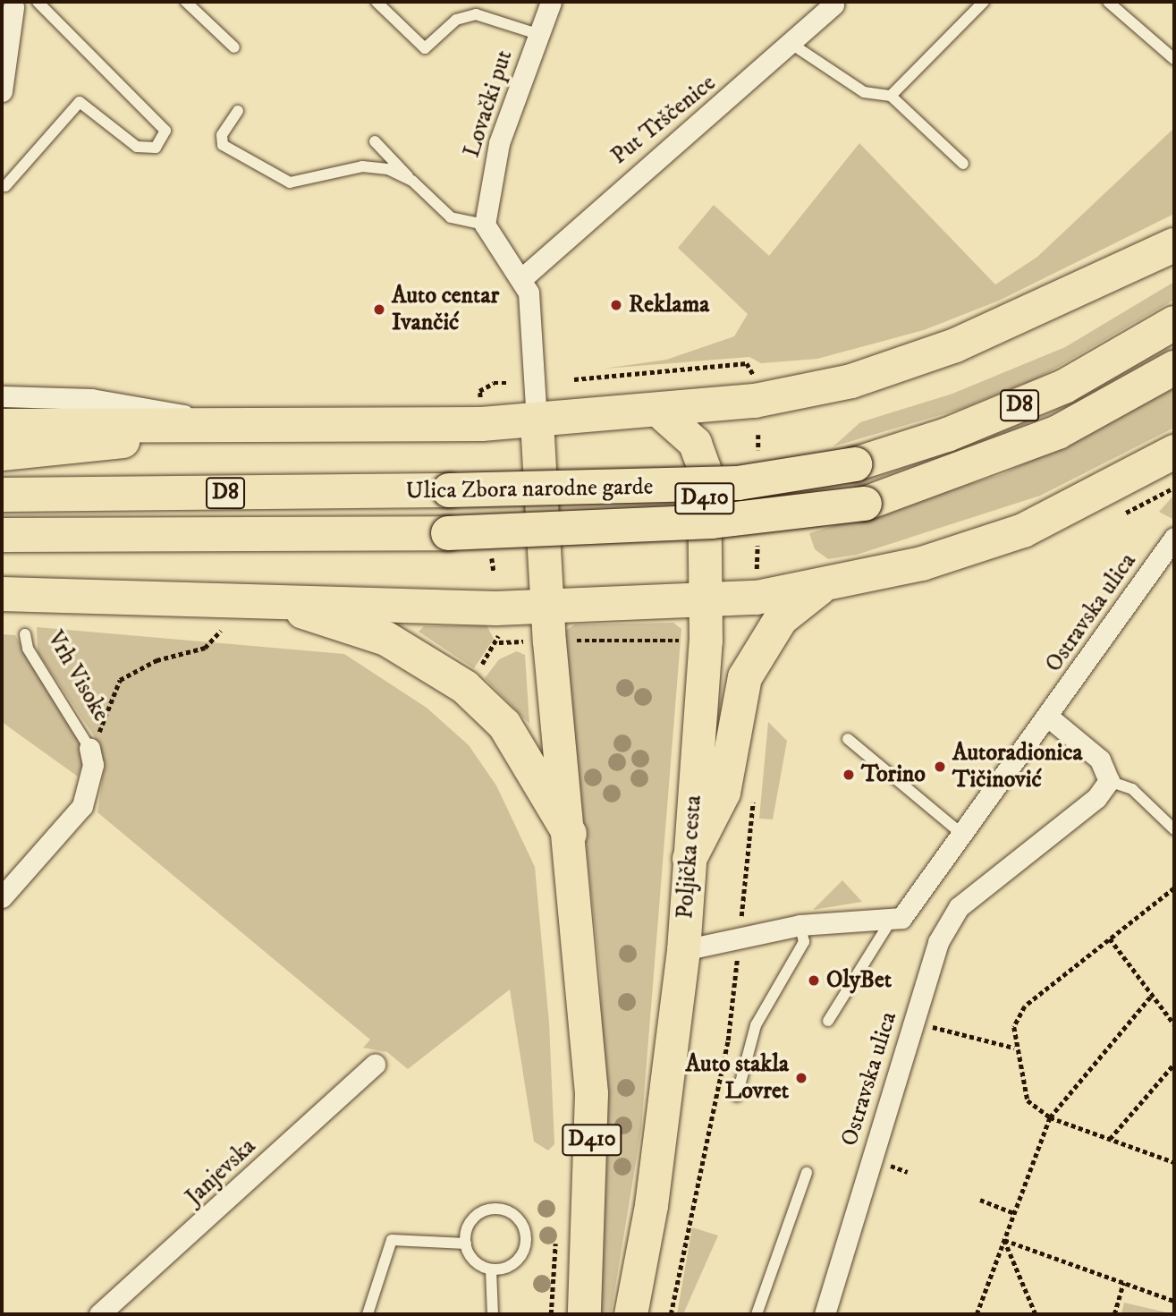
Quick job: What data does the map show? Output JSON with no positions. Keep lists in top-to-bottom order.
{
  "streets": {
    "highway": ["D8", "Ulica Zbora narodne garde"],
    "main road": ["D410", "Poljička cesta"],
    "street": [
      "Lovački put",
      "Put Trščenice",
      "Ostravska ulica",
      "Vrh Visoke",
      "Janjevska"
    ]
  },
  "places": [
    "Reklama",
    "Auto centar Ivančić",
    "Autoradionica Tičinović",
    "Torino",
    "OlyBet",
    "Auto stakla Lovret"
  ]
}
